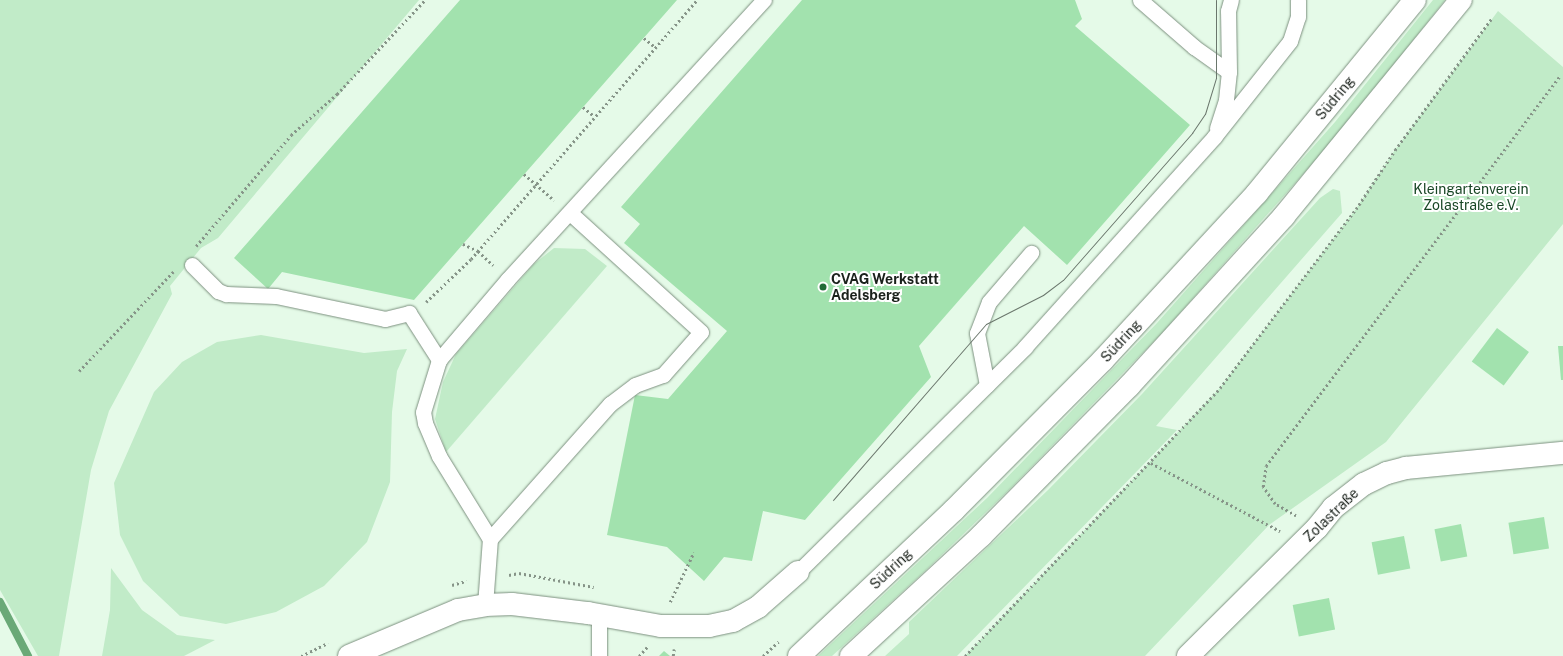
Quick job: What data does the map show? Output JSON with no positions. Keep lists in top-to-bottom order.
{
  "streets": {
    "main road": ["Südring", "Zolastraße"]
  },
  "parks": ["Kleingartenverein Zolastraße e.V."],
  "places": ["CVAG Werkstatt Adelsberg"]
}
